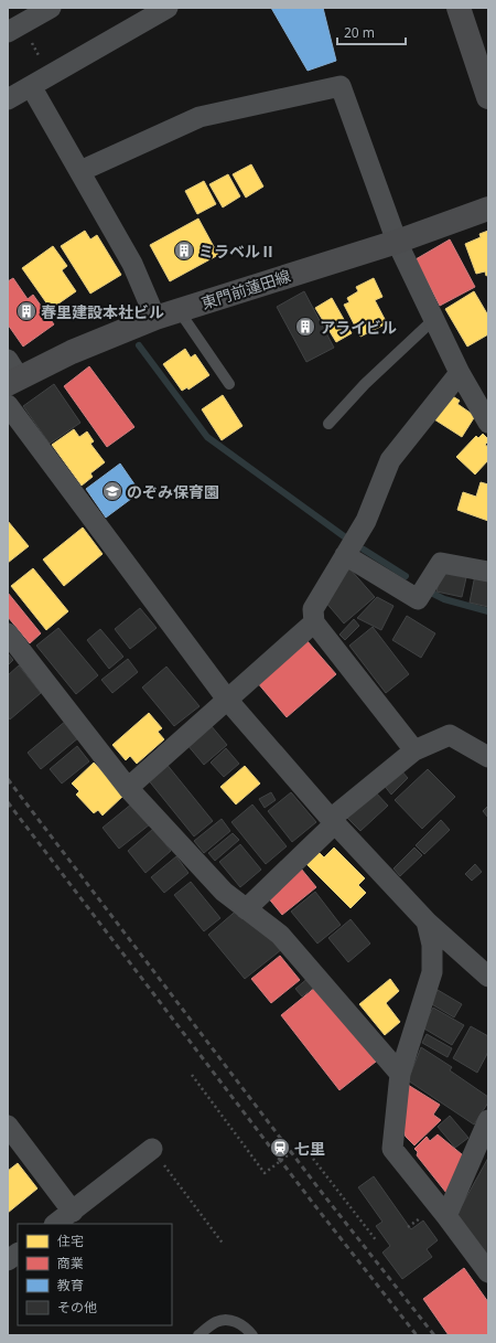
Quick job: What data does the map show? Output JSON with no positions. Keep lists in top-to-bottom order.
{
  "streets": {
    "main road": ["東門前蓮田線"]
  },
  "places": {
    "building": ["ミラベルⅡ", "春里建設本社ビル", "アライビル"],
    "school or university": ["のぞみ保育園"],
    "station": ["七里"]
  },
  "legend": [
    "住宅",
    "商業",
    "教育",
    "その他"
  ],
  "scale_bar": "20 m"
}
